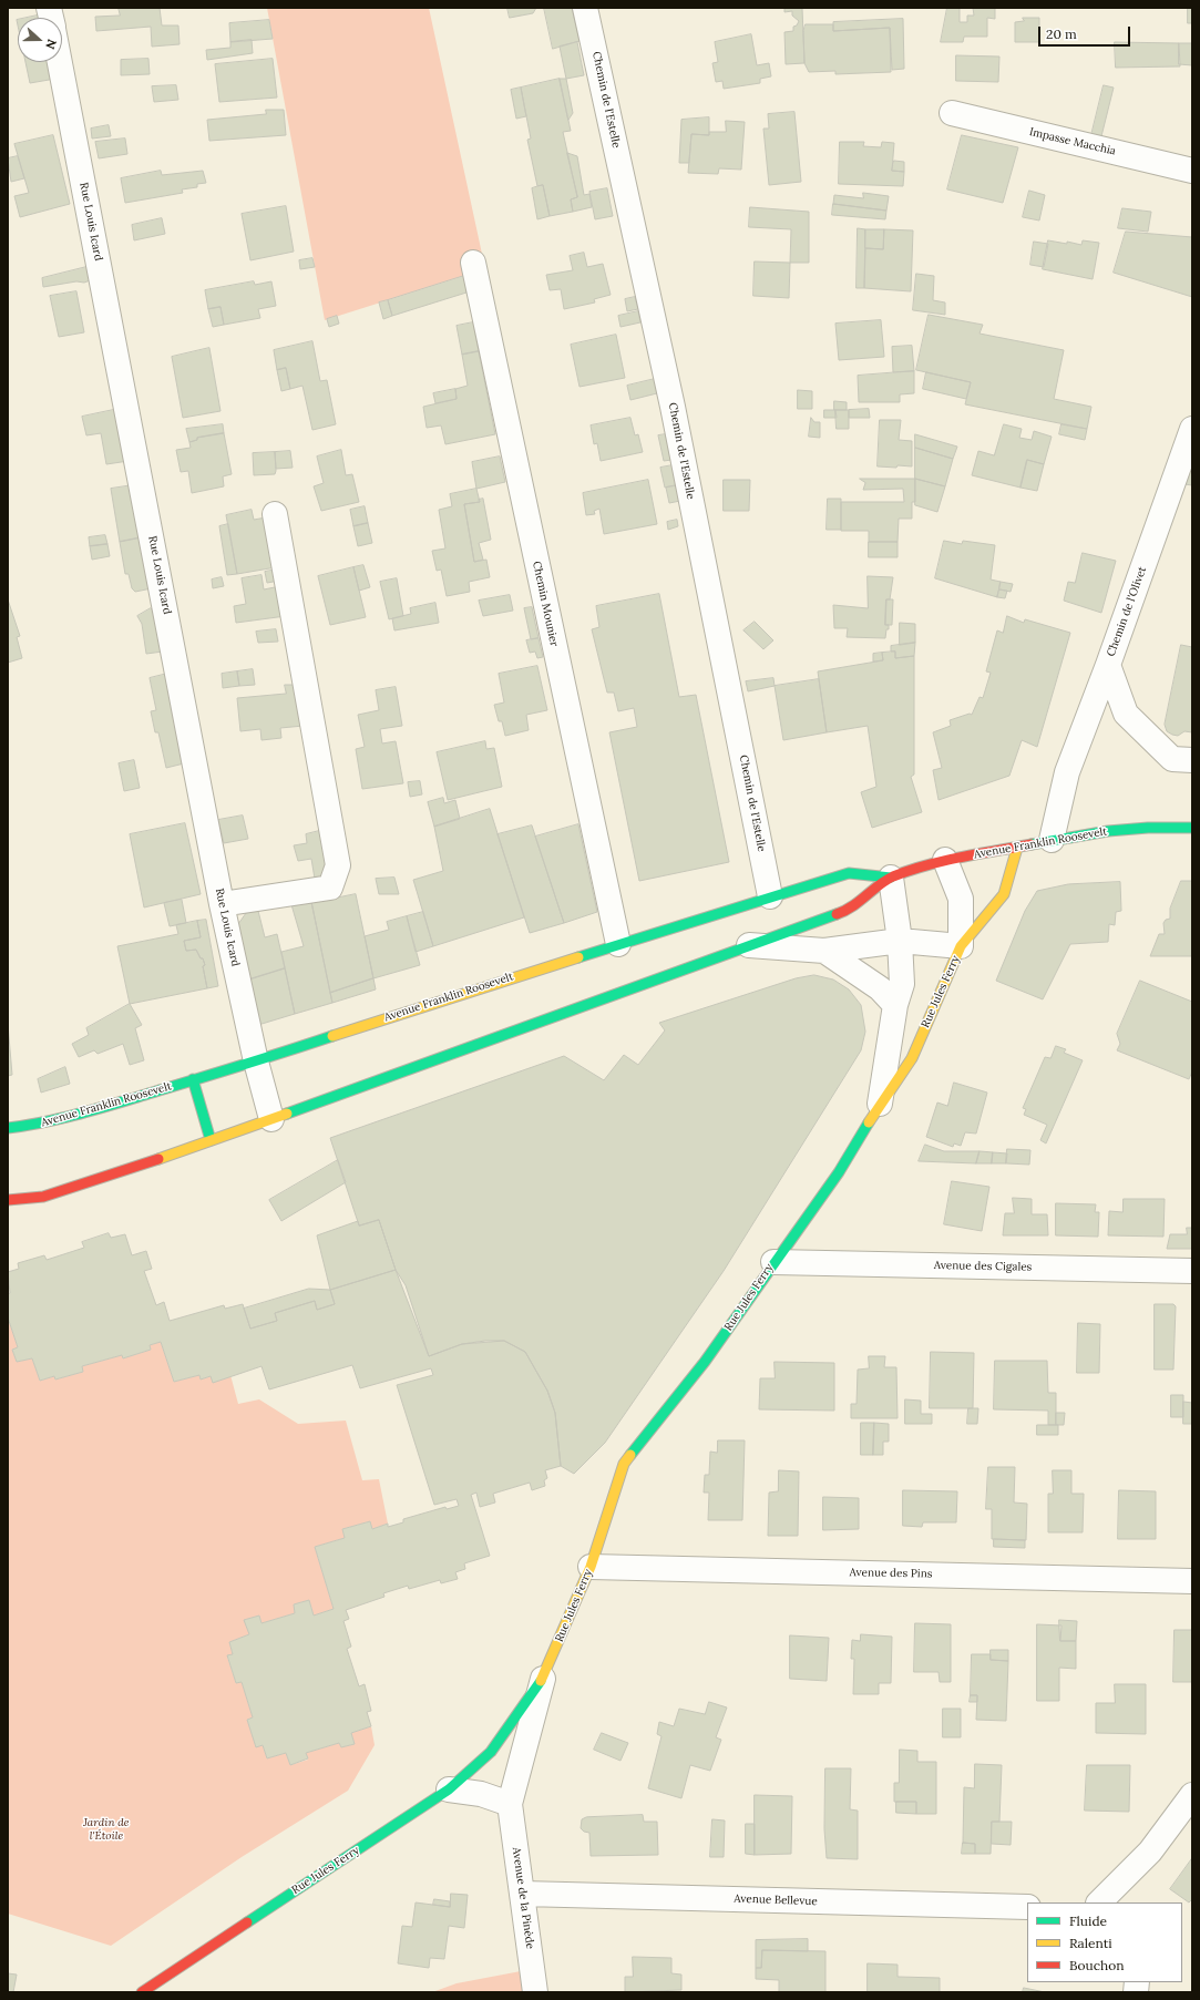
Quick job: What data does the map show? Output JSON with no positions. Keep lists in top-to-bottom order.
{
  "streets": {
    "main road": ["Avenue Franklin Roosevelt", "Rue Jules Ferry"],
    "street": [
      "Chemin de l'Estelle",
      "Impasse Macchia",
      "Rue Louis Icard",
      "Chemin Mounier",
      "Chemin de l'Olivet",
      "Avenue des Cigales",
      "Avenue des Pins",
      "Avenue de la Pinède",
      "Avenue Bellevue"
    ]
  },
  "crossings": [
    ["Chemin de l'Estelle", "Avenue Franklin Roosevelt"],
    ["Rue Louis Icard", "Avenue Franklin Roosevelt"],
    ["Chemin Mounier", "Avenue Franklin Roosevelt"],
    ["Chemin de l'Olivet", "Avenue Franklin Roosevelt"],
    ["Avenue Franklin Roosevelt", "Rue Jules Ferry"],
    ["Rue Jules Ferry", "Avenue des Cigales"],
    ["Rue Jules Ferry", "Avenue des Pins"],
    ["Rue Jules Ferry", "Avenue de la Pinède"],
    ["Avenue de la Pinède", "Avenue Bellevue"]
  ],
  "parks": ["Jardin de l'Étoile"],
  "legend": ["Fluide", "Ralenti", "Bouchon"],
  "scale_bar": "20 m",
  "north": "right"
}
